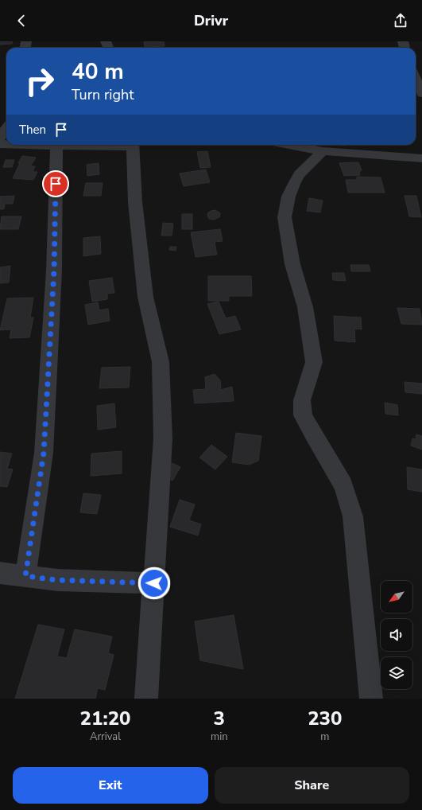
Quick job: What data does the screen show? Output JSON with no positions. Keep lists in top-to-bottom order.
{
  "north": "bottom left",
  "page": {
    "header": "Drivr",
    "turn": ["40 m", "Turn right"],
    "then": "Then",
    "eta": [
      "21:20",
      "Arrival",
      "3",
      "min",
      "230",
      "m"
    ],
    "buttons": ["Exit", "Share"]
  }
}
